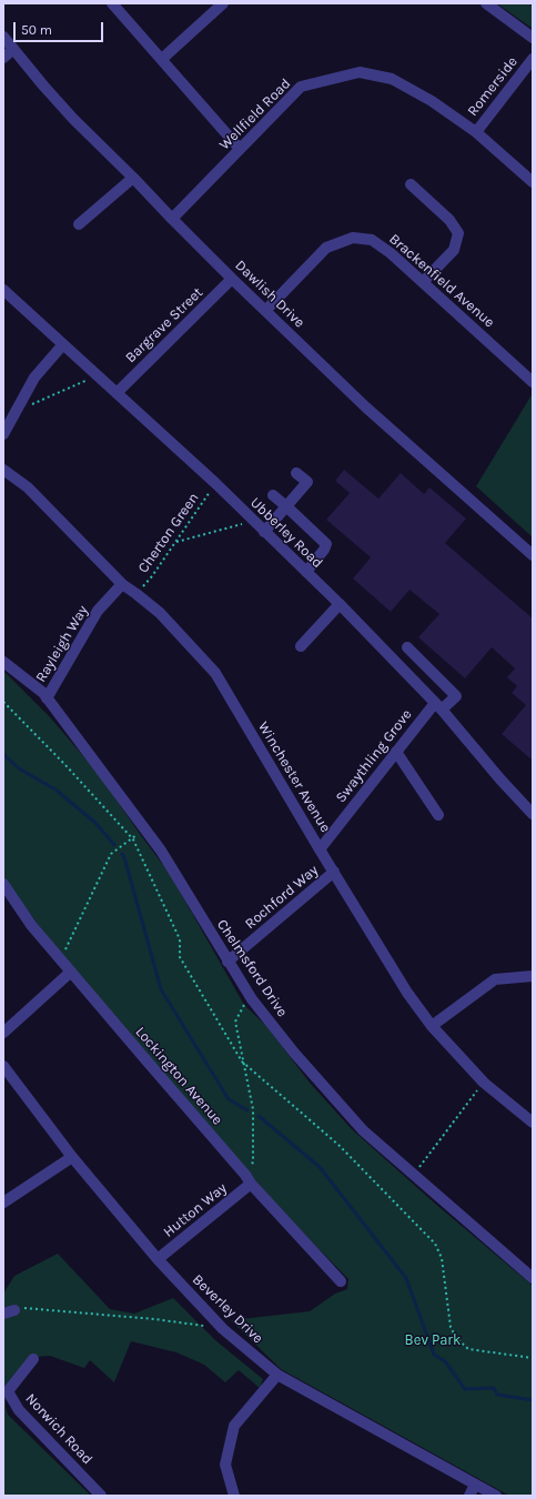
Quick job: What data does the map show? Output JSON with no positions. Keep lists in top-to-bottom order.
{
  "streets": {
    "street": [
      "Romerside",
      "Wellfield Road",
      "Brackenfield Avenue",
      "Dawlish Drive",
      "Bargrave Street",
      "Ubberley Road",
      "Rayleigh Way",
      "Swaythling Grove",
      "Winchester Avenue",
      "Rochford Way",
      "Chelmsford Drive",
      "Lockington Avenue",
      "Hutton Way",
      "Beverley Drive",
      "Norwich Road"
    ],
    "path": ["Cherton Green"]
  },
  "crossings": [
    ["Romerside", "Wellfield Road"],
    ["Wellfield Road", "Dawlish Drive"],
    ["Brackenfield Avenue", "Dawlish Drive"],
    ["Dawlish Drive", "Bargrave Street"],
    ["Bargrave Street", "Ubberley Road"],
    ["Cherton Green", "Ubberley Road"],
    ["Cherton Green", "Winchester Avenue"],
    ["Ubberley Road", "Swaythling Grove"],
    ["Rayleigh Way", "Winchester Avenue"],
    ["Rayleigh Way", "Chelmsford Drive"],
    ["Swaythling Grove", "Winchester Avenue"],
    ["Winchester Avenue", "Rochford Way"],
    ["Rochford Way", "Chelmsford Drive"],
    ["Lockington Avenue", "Hutton Way"],
    ["Hutton Way", "Beverley Drive"]
  ],
  "parks": ["Bev Park"],
  "scale_bar": "50 m"
}
